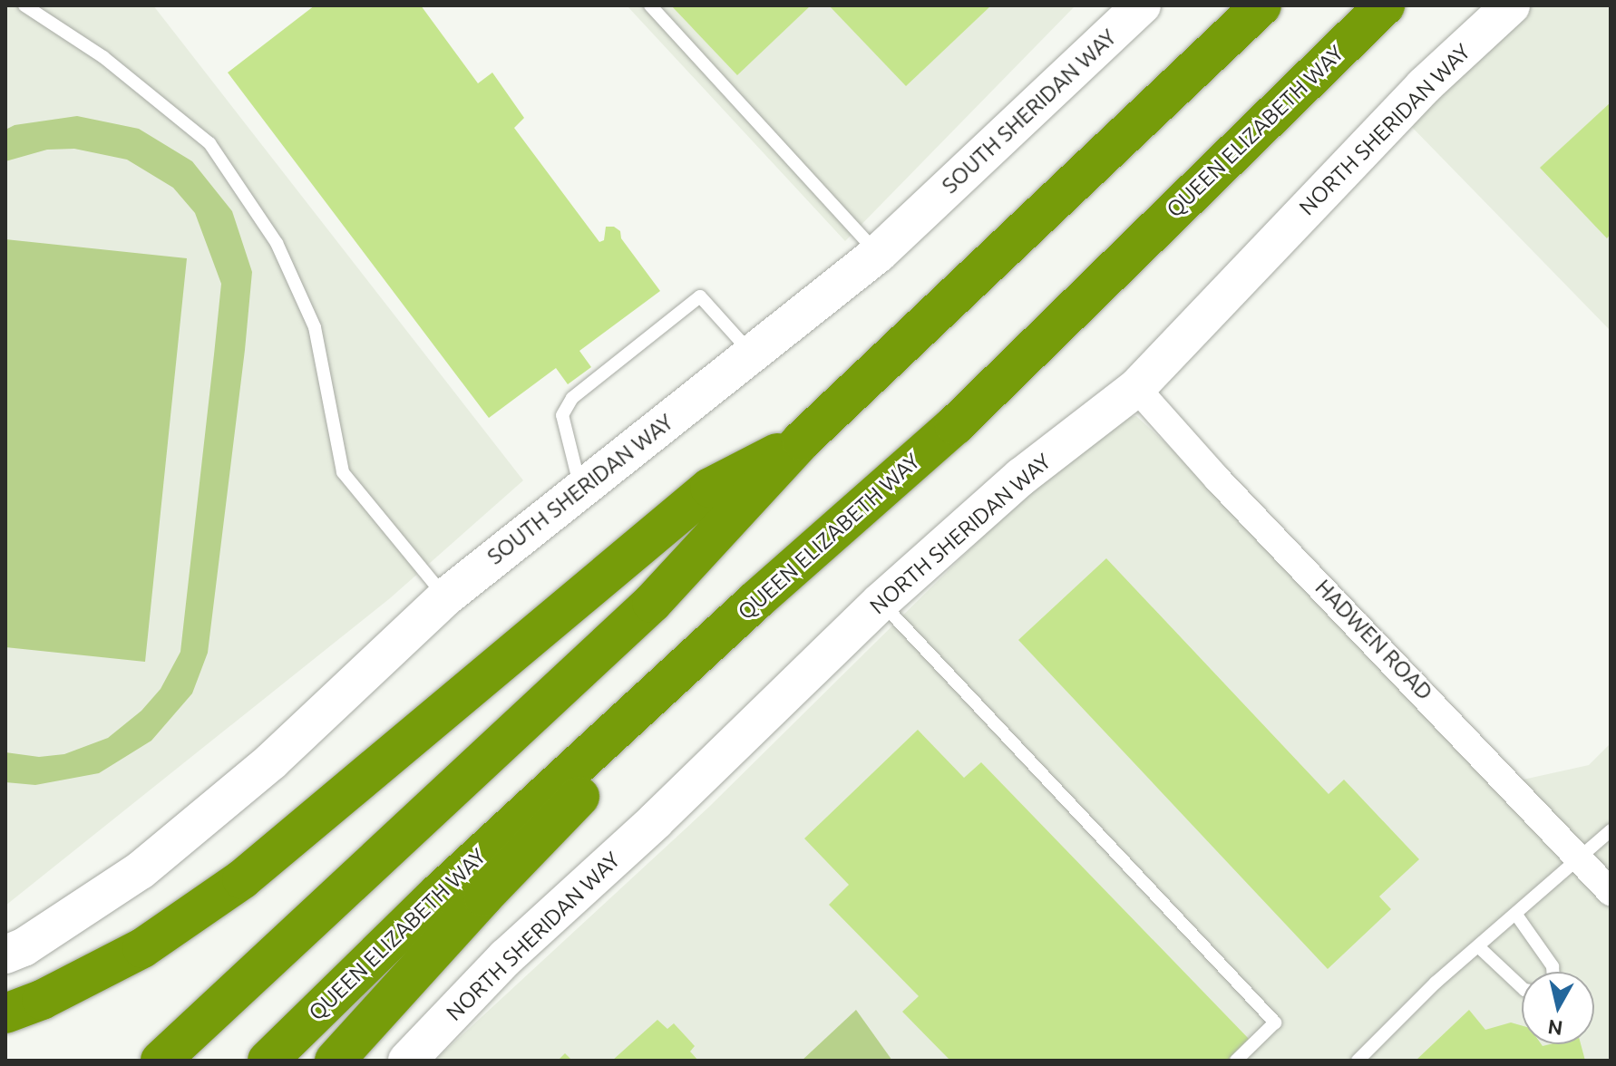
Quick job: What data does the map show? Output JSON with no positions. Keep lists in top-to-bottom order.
{
  "streets": {
    "highway": ["QUEEN ELIZABETH WAY"],
    "street": ["SOUTH SHERIDAN WAY", "NORTH SHERIDAN WAY", "HADWEN ROAD"]
  },
  "crossings": [
    ["NORTH SHERIDAN WAY", "HADWEN ROAD"]
  ],
  "north": "bottom"
}
